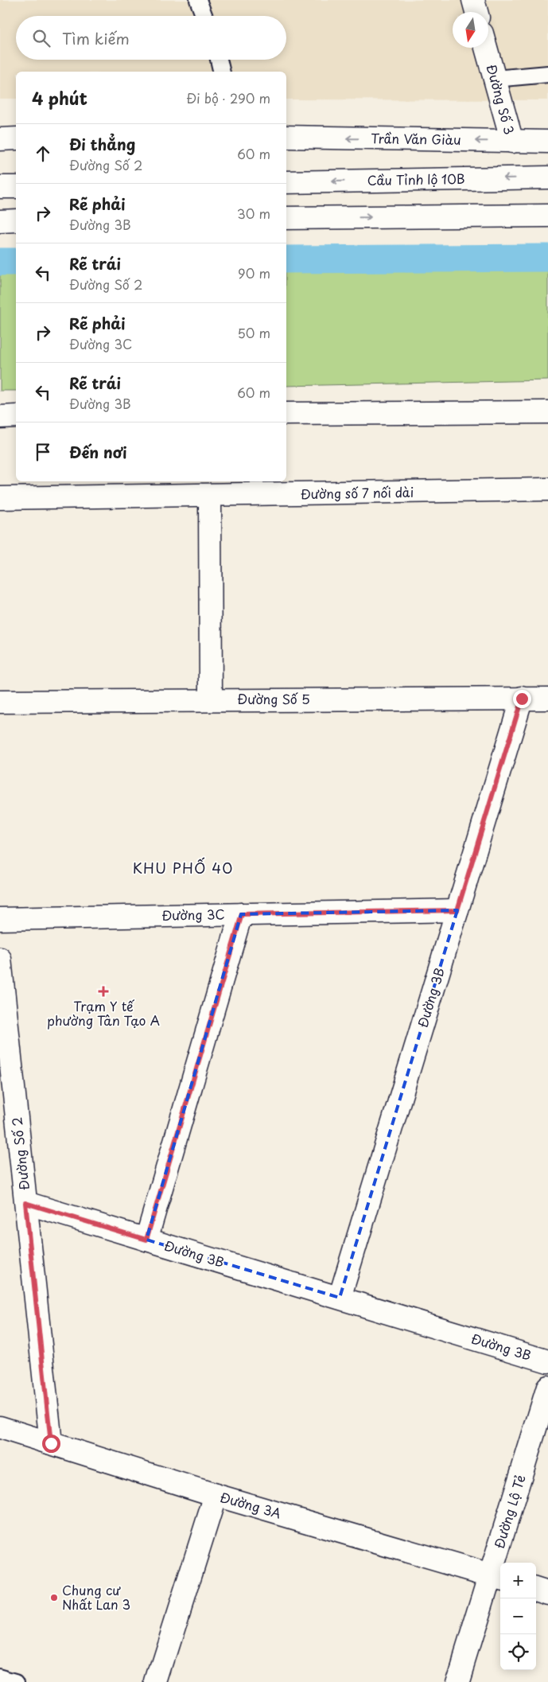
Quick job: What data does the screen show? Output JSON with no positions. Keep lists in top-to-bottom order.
{
  "streets": {
    "street": [
      "Đường Số 3",
      "Trần Văn Giàu",
      "Cầu Tỉnh lộ 10B",
      "Đường số 7 nối dài",
      "Đường Số 5",
      "Đường 3C",
      "Đường 3B",
      "Đường Số 2",
      "Đường 3A",
      "Đường Lộ Tẻ"
    ]
  },
  "crossings": [
    ["Đường Số 3", "Trần Văn Giàu"],
    ["Đường Số 5", "Đường 3B"],
    ["Đường 3C", "Đường 3B"],
    ["Đường 3B", "Đường Số 2"],
    ["Đường Số 2", "Đường 3A"],
    ["Đường 3A", "Đường Lộ Tẻ"]
  ],
  "districts": ["KHU PHỐ 40"],
  "places": {
    "health": ["Trạm Y tế phường Tân Tạo A"],
    "other": ["Chung cư Nhất Lan 3"]
  },
  "north": "bottom",
  "page": {
    "search": "Tìm kiếm",
    "heading": ["4 phút", "Đi bộ · 290 m"],
    "list": [
      ["Đi thẳng", "Đường Số 2", "60 m"],
      ["Rẽ phải", "Đường 3B", "30 m"],
      ["Rẽ trái", "Đường Số 2", "90 m"],
      ["Rẽ phải", "Đường 3C", "50 m"],
      ["Rẽ trái", "Đường 3B", "60 m"],
      "Đến nơi"
    ],
    "map_buttons": ["+", "−"]
  }
}
